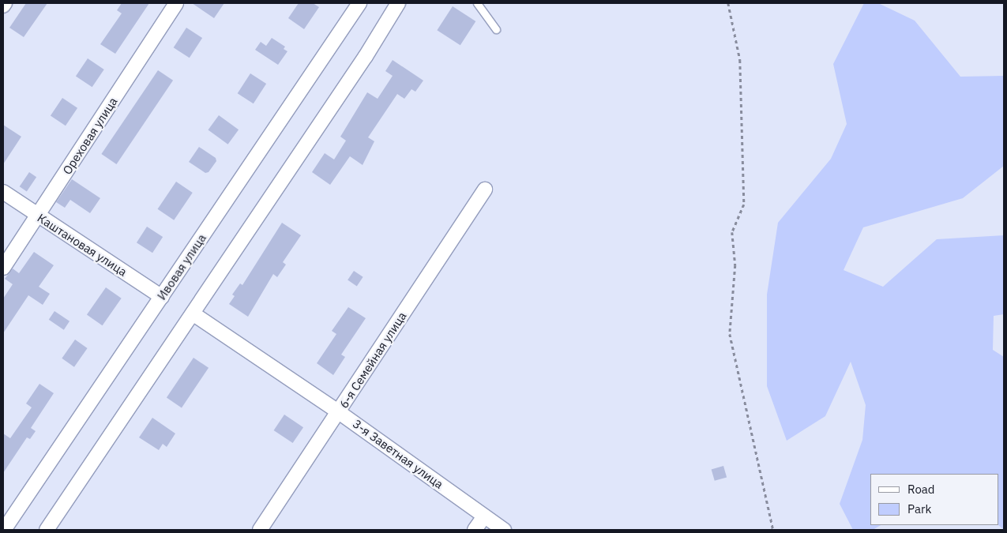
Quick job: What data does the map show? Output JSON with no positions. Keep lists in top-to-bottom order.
{
  "streets": {
    "street": [
      "Ореховая улица",
      "Каштановая улица",
      "Ивовая улица",
      "6-я Семейная улица",
      "3-я Заветная улица"
    ]
  },
  "crossings": [
    ["Ореховая улица", "Каштановая улица"],
    ["Каштановая улица", "Ивовая улица"],
    ["6-я Семейная улица", "3-я Заветная улица"]
  ],
  "legend": ["Road", "Park"]
}
